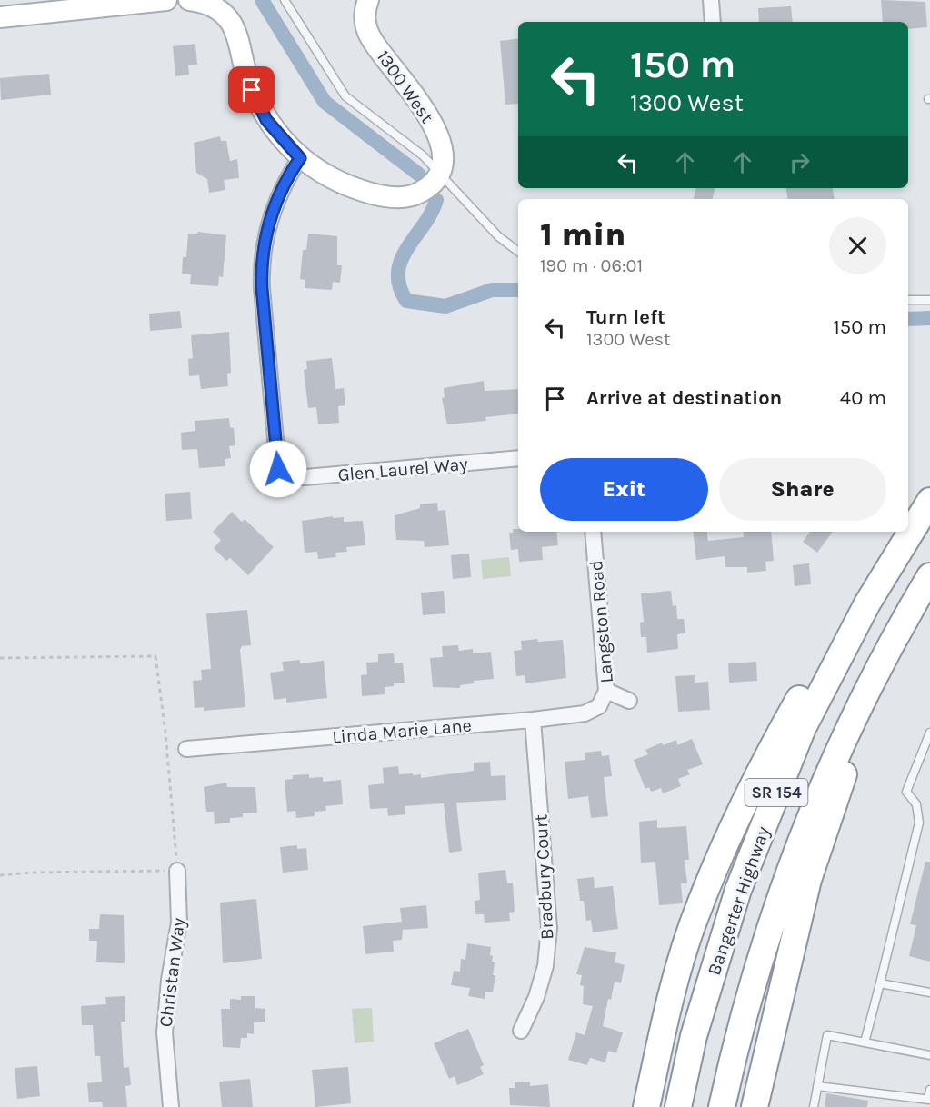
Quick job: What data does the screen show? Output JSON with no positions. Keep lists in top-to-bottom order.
{
  "streets": {
    "highway": ["SR 154", "Bangerter Highway"],
    "street": [
      "1300 West",
      "Glen Laurel Way",
      "Langston Road",
      "Linda Marie Lane",
      "Bradbury Court",
      "Christan Way"
    ]
  },
  "crossings": [
    ["Langston Road", "Linda Marie Lane"],
    ["Linda Marie Lane", "Bradbury Court"]
  ],
  "page": {
    "turn": ["150 m", "1300 West"],
    "heading": ["1 min", "190 m · 06:01"],
    "list": [
      {
        "name": "Turn left",
        "note": "1300 West",
        "value": "150 m"
      },
      {
        "name": "Arrive at destination",
        "value": "40 m"
      }
    ],
    "buttons": ["Exit", "Share"]
  }
}
